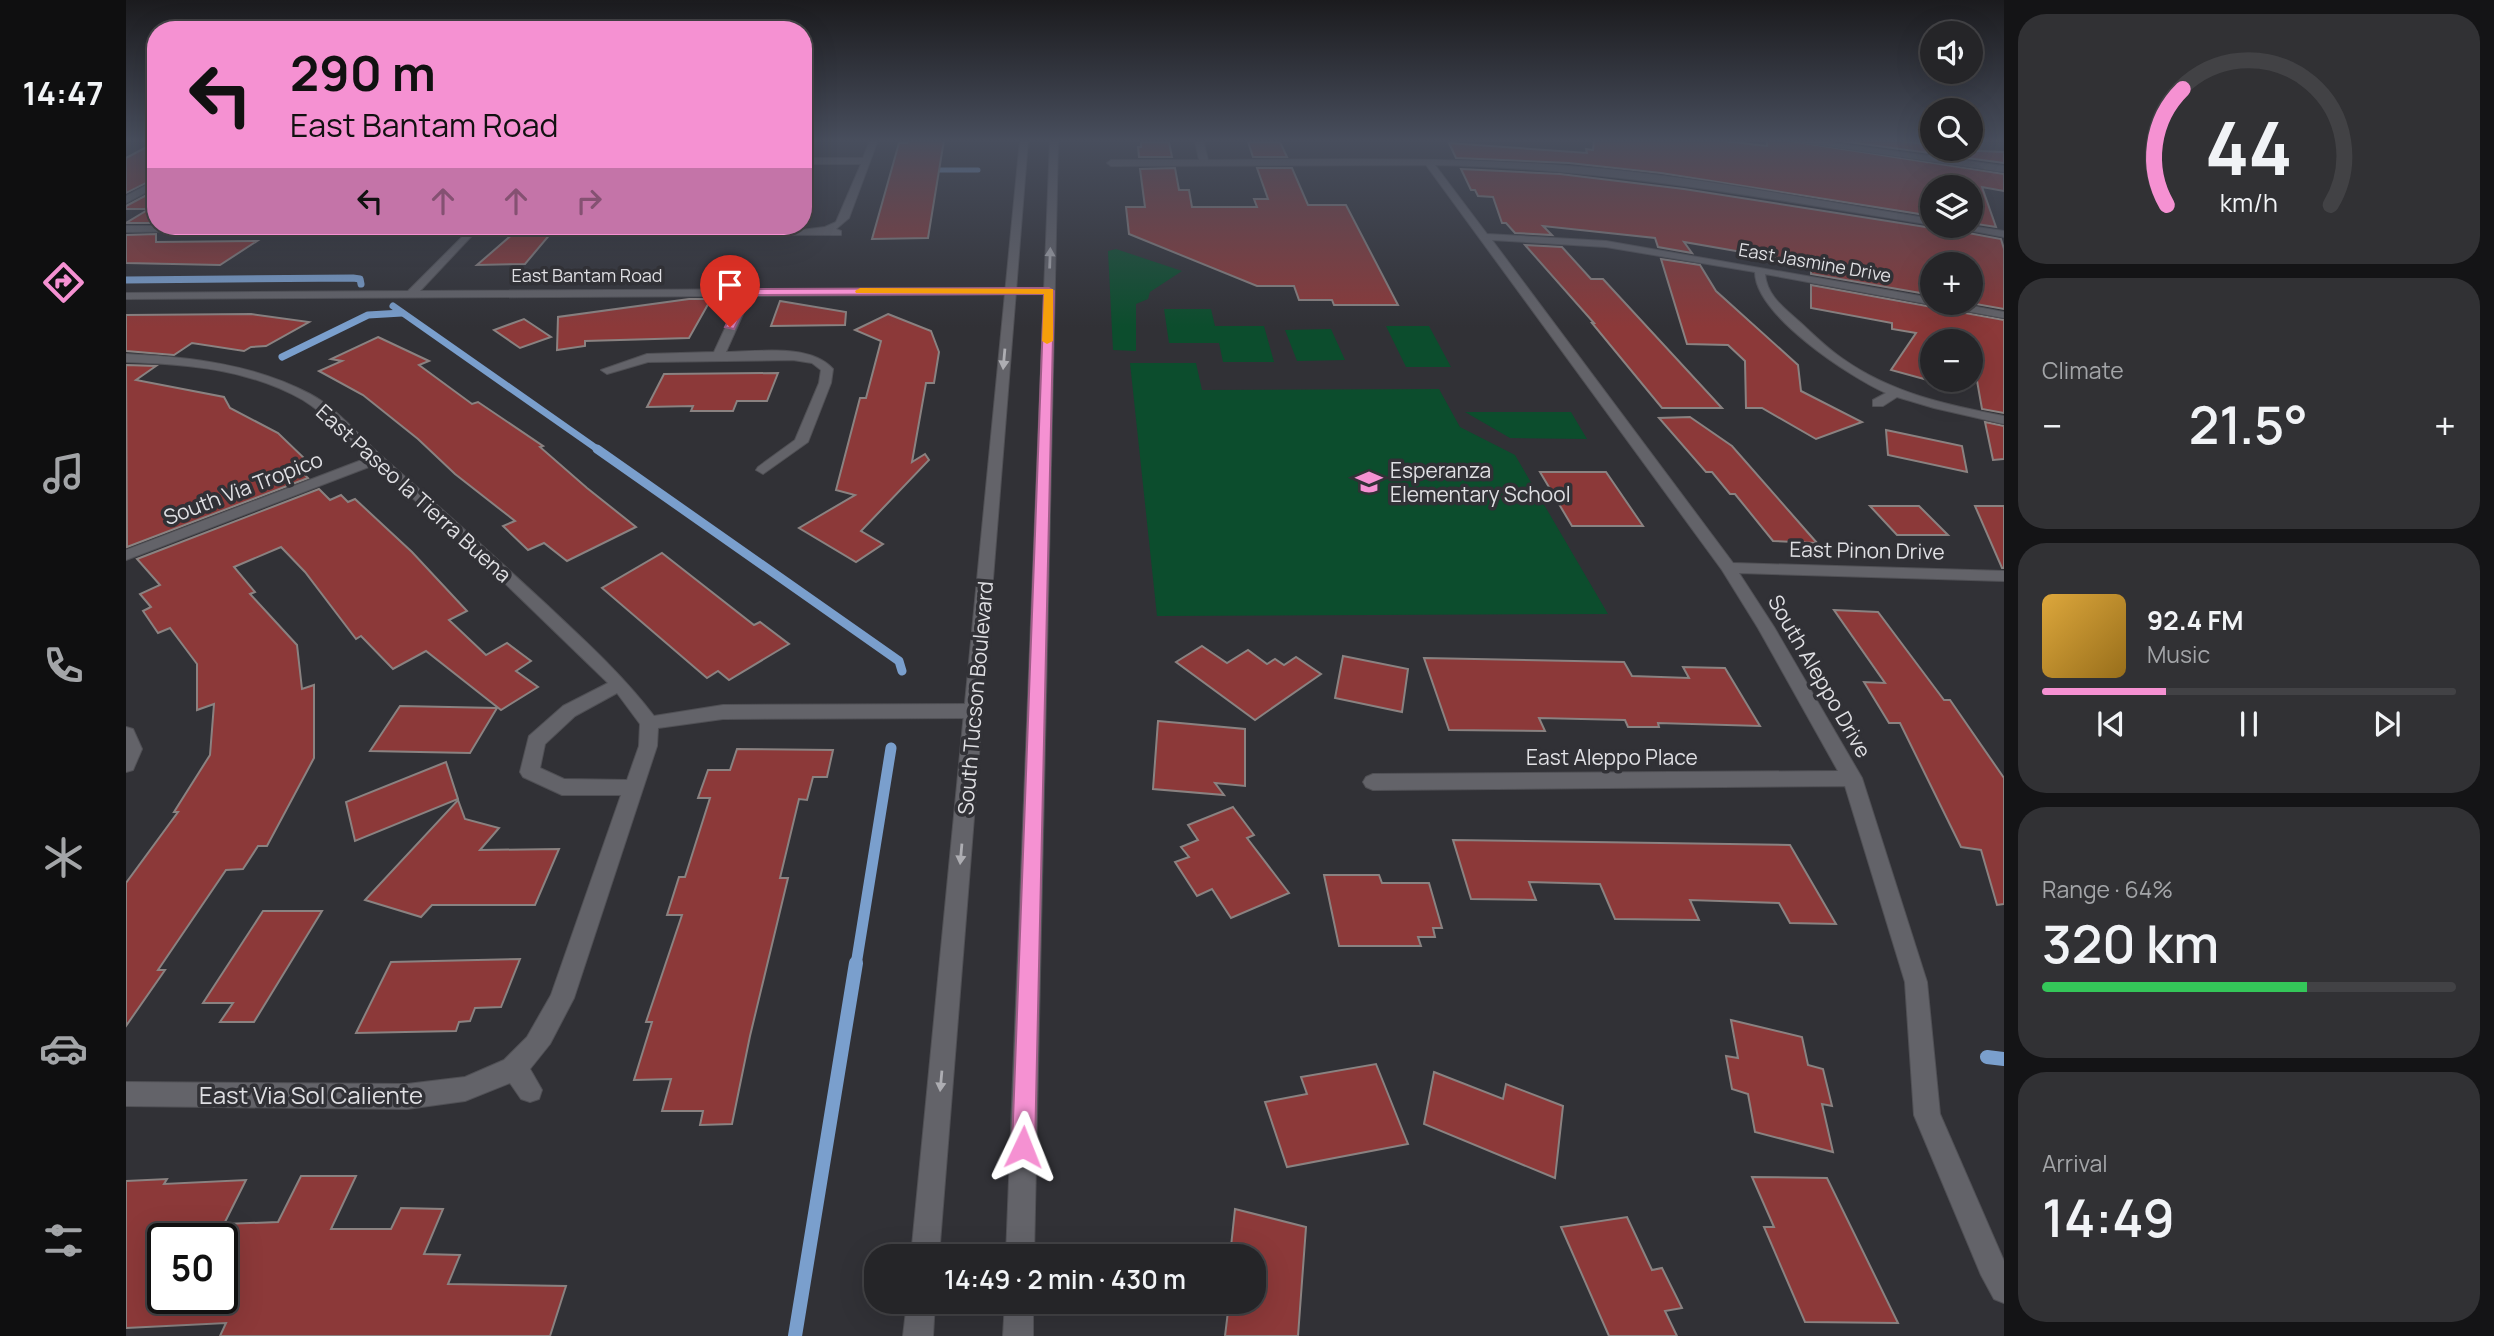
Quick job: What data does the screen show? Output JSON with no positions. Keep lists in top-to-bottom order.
{
  "streets": {
    "street": [
      "East Jasmine Drive",
      "East Bantam Road",
      "South Via Tropico",
      "East Paseo la Tierra Buena",
      "East Pinon Drive",
      "South Aleppo Drive",
      "South Tucson Boulevard",
      "East Aleppo Place",
      "East Via Sol Caliente"
    ]
  },
  "crossings": [
    ["East Jasmine Drive", "South Aleppo Drive"],
    ["East Bantam Road", "South Tucson Boulevard"],
    ["South Via Tropico", "East Paseo la Tierra Buena"],
    ["East Pinon Drive", "South Aleppo Drive"],
    ["South Aleppo Drive", "East Aleppo Place"]
  ],
  "places": {
    "school or university": ["Esperanza Elementary School"]
  },
  "page": {
    "tabs": "14:47",
    "map_buttons": ["+", "−"],
    "turn": ["290 m", "East Bantam Road"],
    "tile": [
      "Climate",
      ["Range · 64%", "320 km"],
      ["Arrival", "14:49"]
    ],
    "heat": ["−", "21.5°", "+"],
    "song": ["92.4 FM", "Music"],
    "limit": "50",
    "trip": "14:49 · 2 min · 430 m",
    "gauge": ["44", "km/h"]
  }
}
